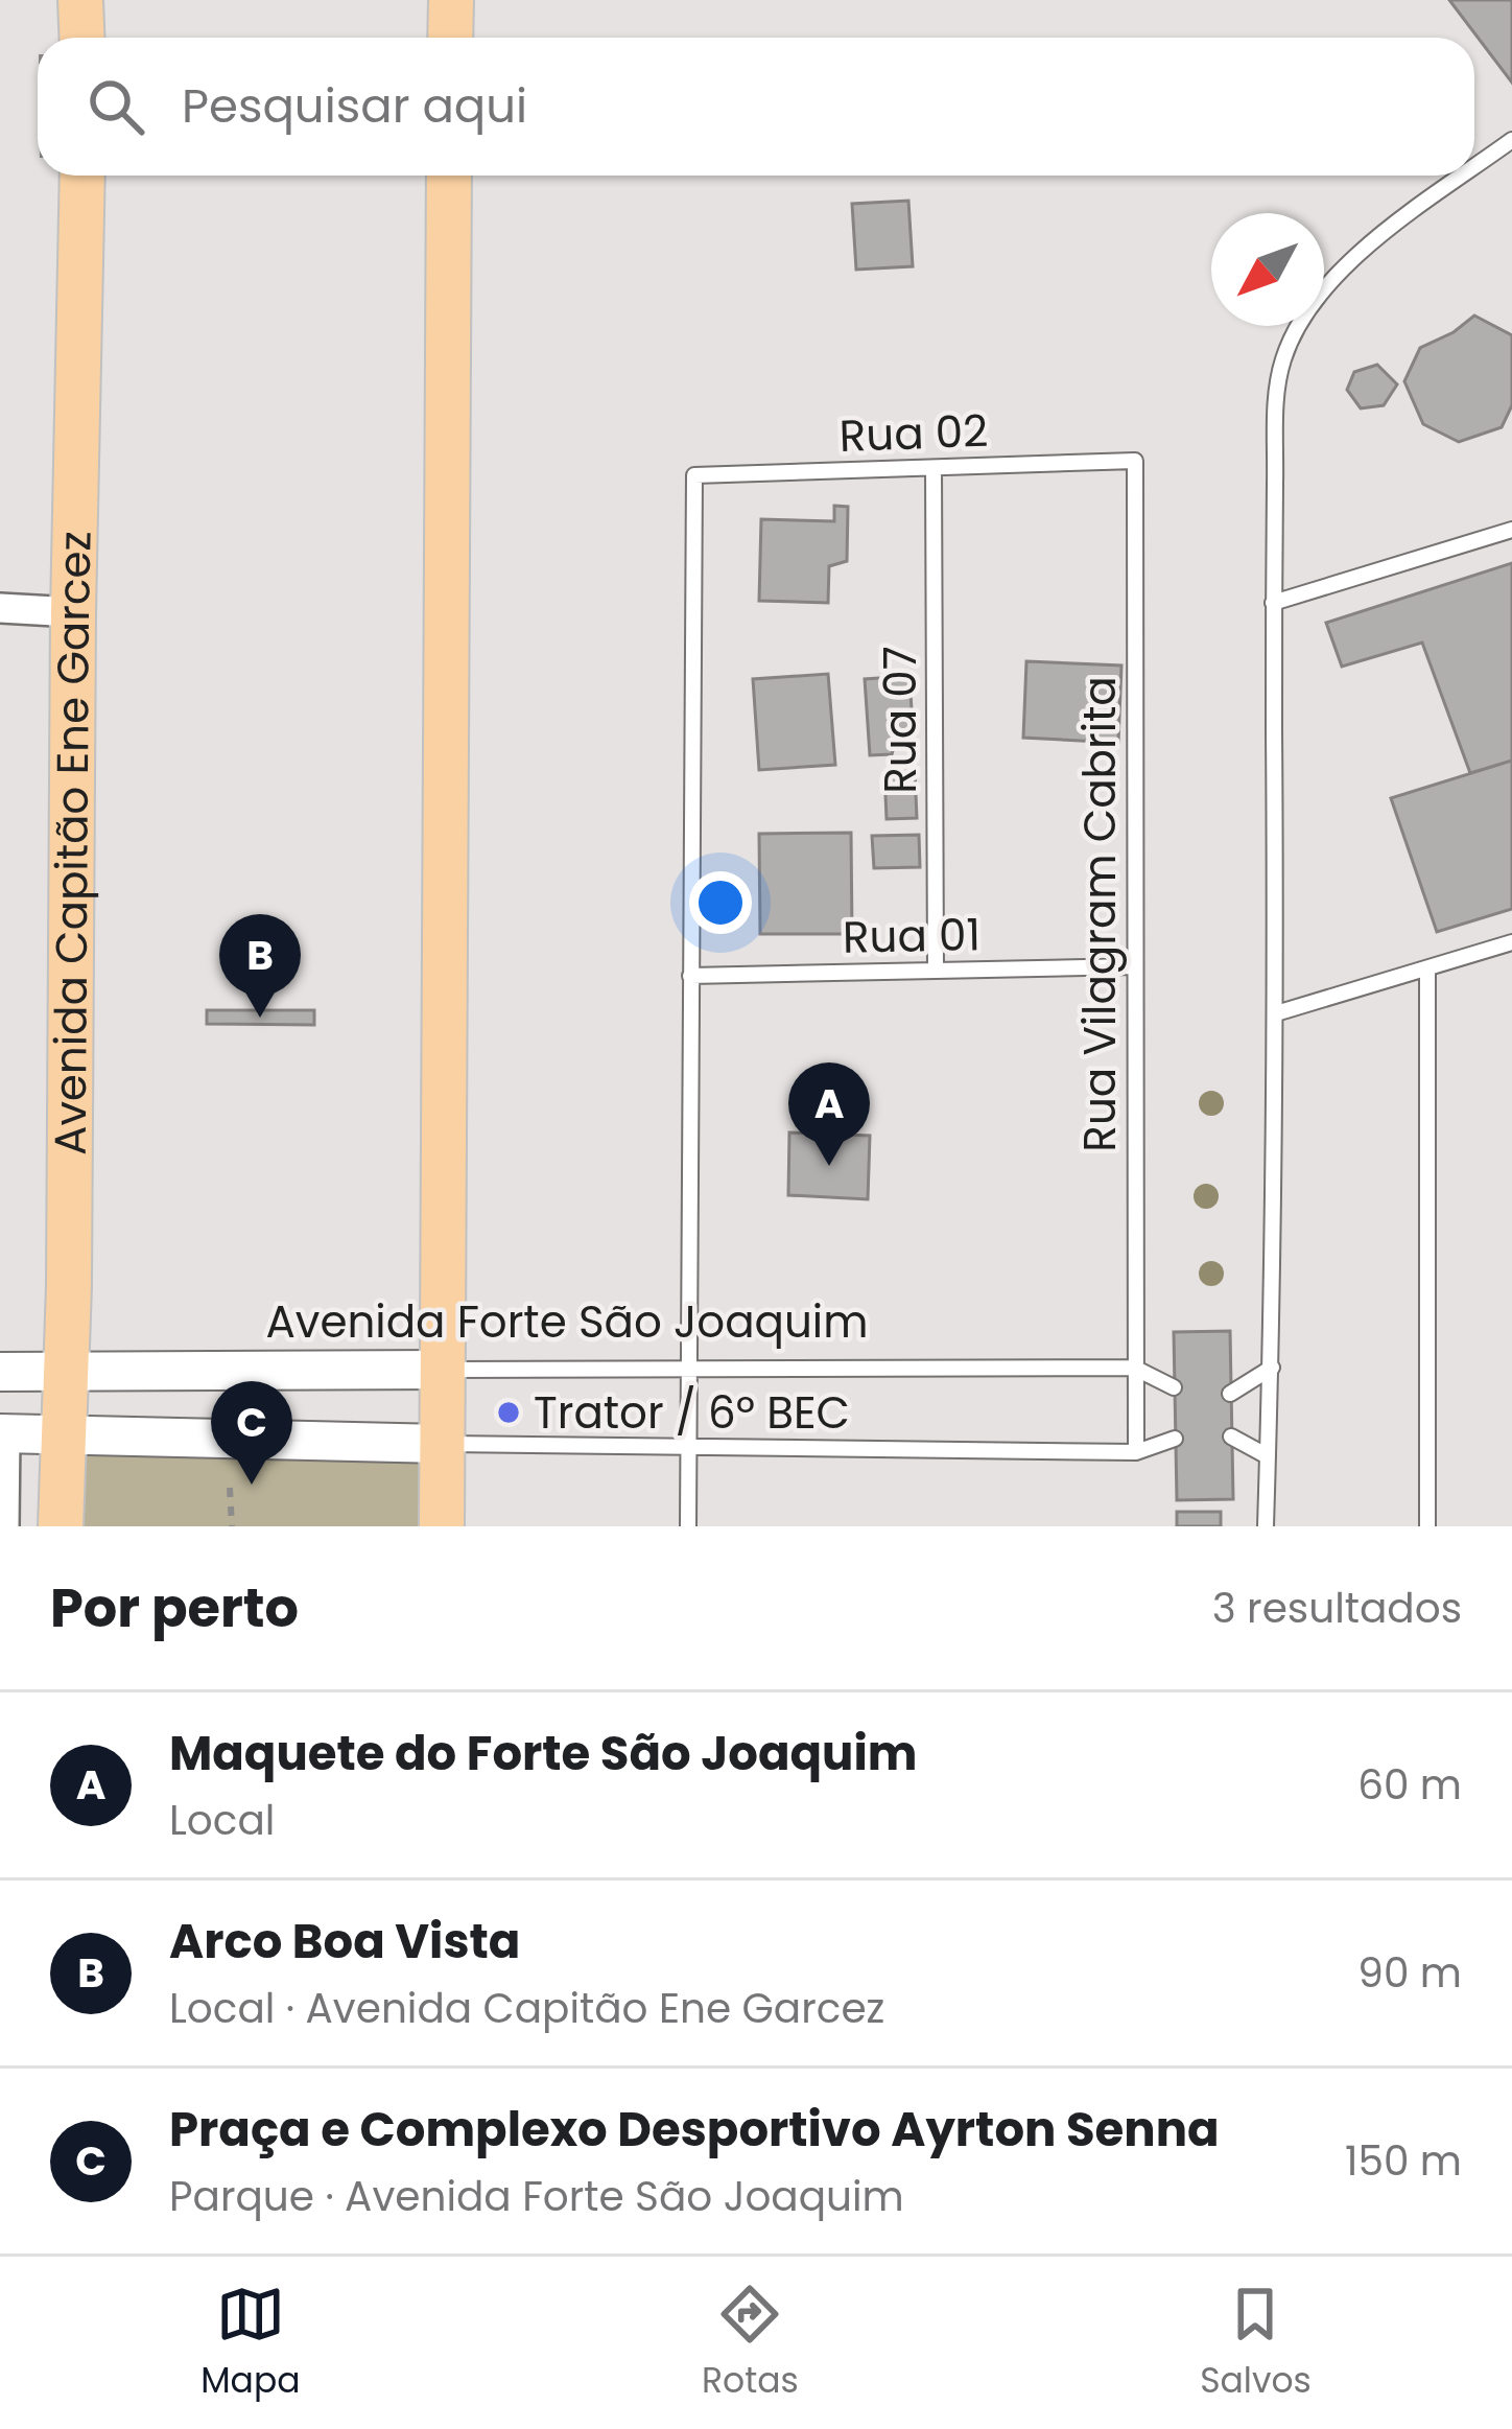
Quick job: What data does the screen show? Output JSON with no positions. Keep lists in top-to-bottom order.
{
  "streets": {
    "main road": ["Avenida Capitão Ene Garcez"],
    "street": ["Avenida Forte São Joaquim"],
    "lane": [
      "Rua 02",
      "Rua 07",
      "Rua Vilagram Cabrita",
      "Rua 01"
    ]
  },
  "crossings": [
    ["Rua 02", "Rua 07"],
    ["Rua 02", "Rua Vilagram Cabrita"],
    ["Rua 02", "Rua 01"],
    ["Rua 07", "Rua 01"],
    ["Avenida Capitão Ene Garcez", "Avenida Forte São Joaquim"],
    ["Rua Vilagram Cabrita", "Rua 01"],
    ["Rua Vilagram Cabrita", "Avenida Forte São Joaquim"]
  ],
  "places": ["Trator / 6º BEC"],
  "north": "bottom left",
  "page": {
    "search": "Pesquisar aqui",
    "pins": ["B", "A", "C"],
    "heading": ["Por perto", "3 resultados"],
    "list": [
      {
        "mark": "A",
        "name": "Maquete do Forte São Joaquim",
        "note": "Local",
        "value": "60 m"
      },
      {
        "mark": "B",
        "name": "Arco Boa Vista",
        "note": "Local · Avenida Capitão Ene Garcez",
        "value": "90 m"
      },
      {
        "mark": "C",
        "name": "Praça e Complexo Desportivo Ayrton Senna",
        "note": "Parque · Avenida Forte São Joaquim",
        "value": "150 m"
      }
    ],
    "nav": ["Mapa", "Rotas", "Salvos"]
  }
}
